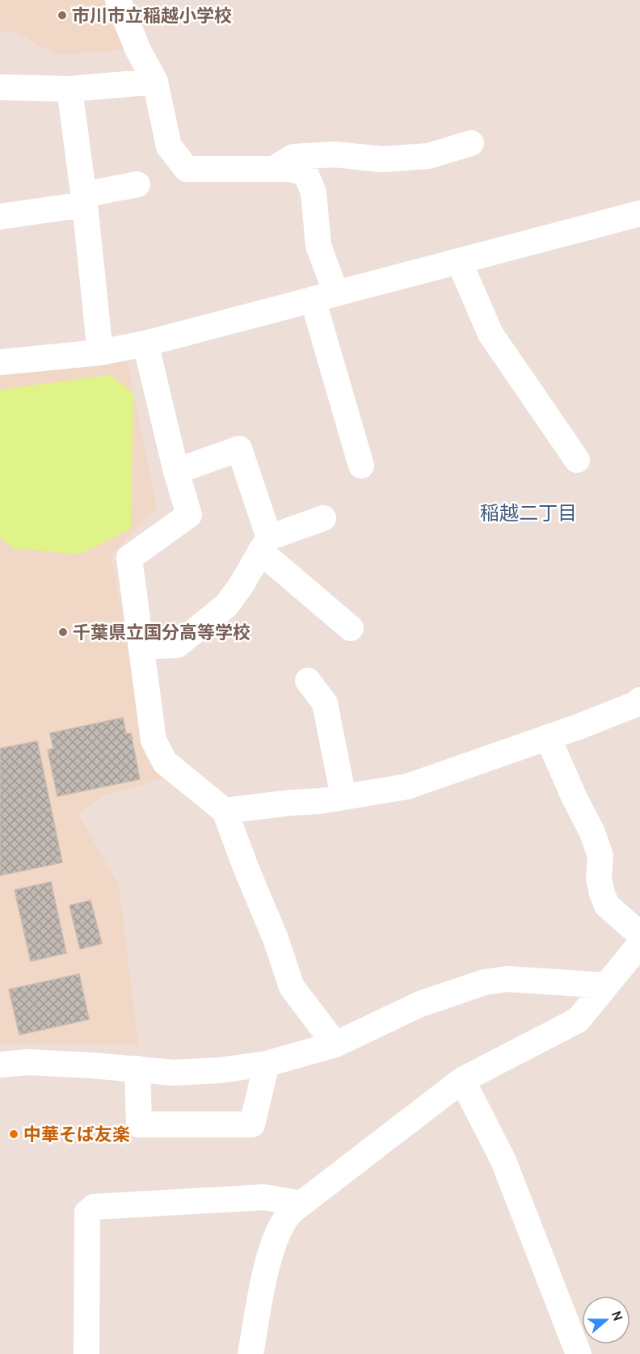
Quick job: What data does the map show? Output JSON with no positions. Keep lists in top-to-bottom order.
{
  "districts": ["稲越二丁目"],
  "places": ["市川市立稲越小学校", "千葉県立国分高等学校", "中華そば友楽"],
  "north": "right"
}
